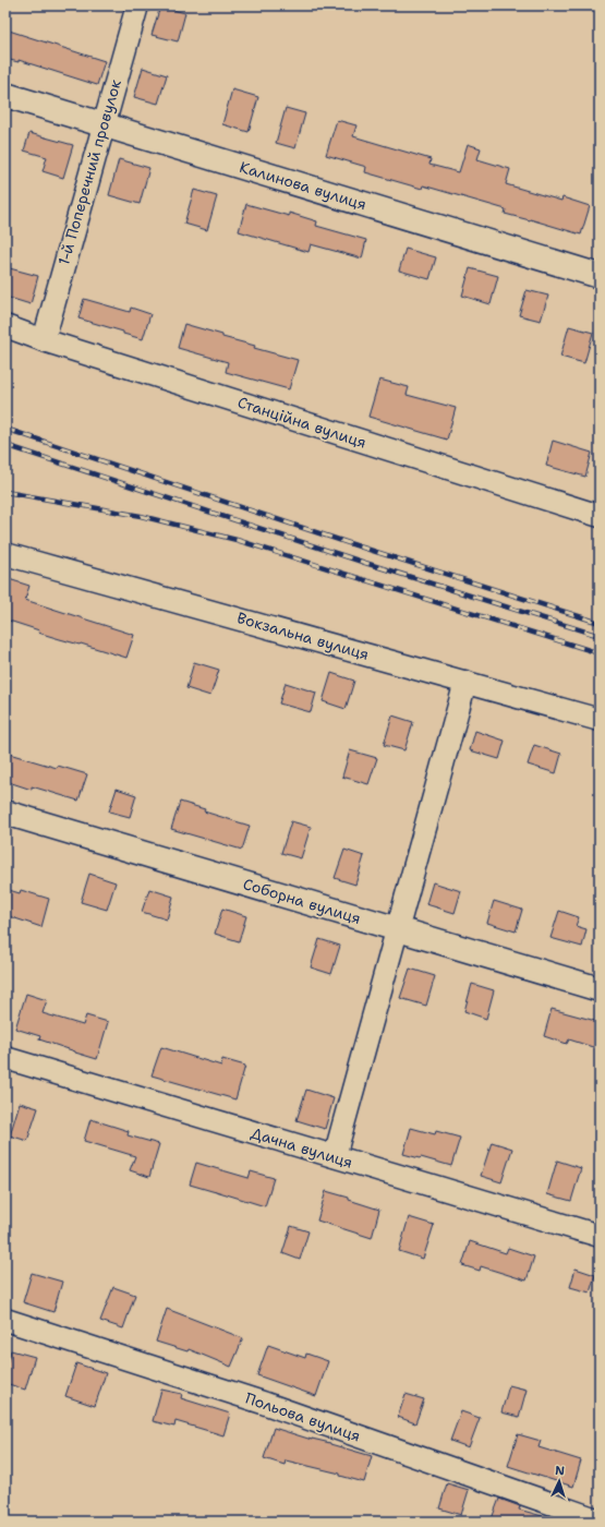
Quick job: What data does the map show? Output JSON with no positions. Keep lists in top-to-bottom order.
{
  "streets": {
    "street": [
      "1-й Поперечний провулок",
      "Калинова вулиця",
      "Станційна вулиця",
      "Вокзальна вулиця",
      "Соборна вулиця",
      "Дачна вулиця",
      "Польова вулиця"
    ]
  },
  "crossings": [
    ["1-й Поперечний провулок", "Калинова вулиця"],
    ["1-й Поперечний провулок", "Станційна вулиця"]
  ],
  "north": "top"
}
